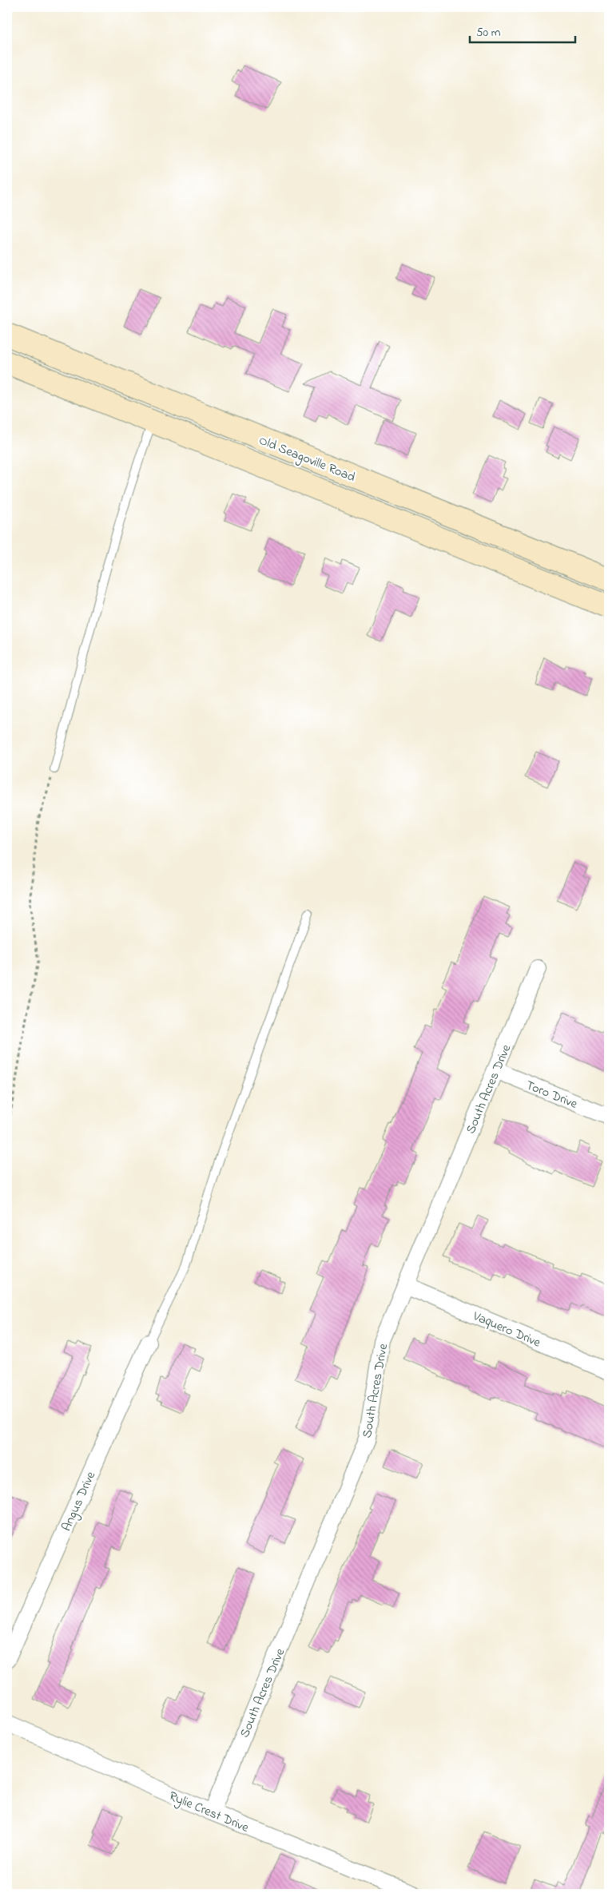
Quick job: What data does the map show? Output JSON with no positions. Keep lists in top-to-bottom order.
{
  "streets": {
    "main road": ["Old Seagoville Road"],
    "street": [
      "South Acres Drive",
      "Toro Drive",
      "Vaquero Drive",
      "Angus Drive",
      "Rylie Crest Drive"
    ]
  },
  "crossings": [
    ["South Acres Drive", "Toro Drive"],
    ["South Acres Drive", "Vaquero Drive"],
    ["South Acres Drive", "Rylie Crest Drive"]
  ],
  "scale_bar": "50 m"
}
